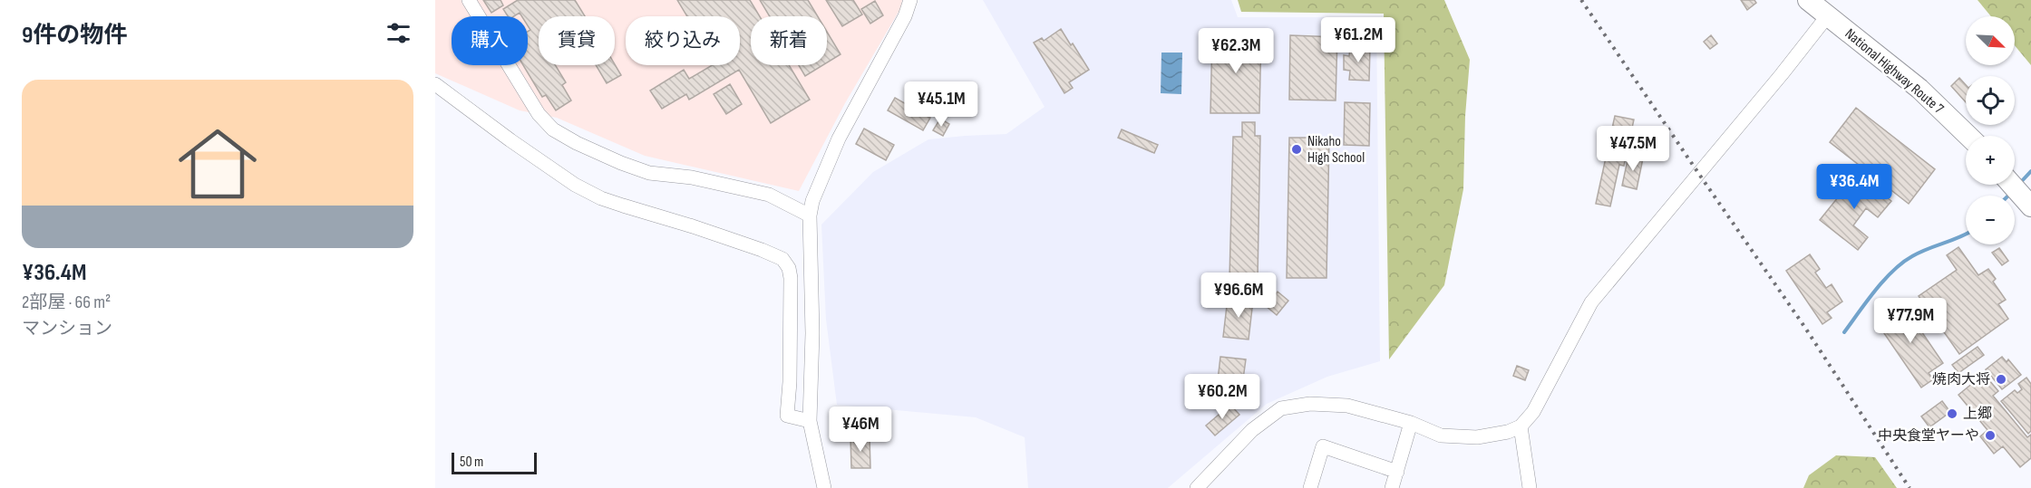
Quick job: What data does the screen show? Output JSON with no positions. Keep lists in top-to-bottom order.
{
  "streets": {
    "highway": ["National Highway Route 7"]
  },
  "places": [
    "Nikaho High School",
    "焼肉大将",
    "上郷",
    "中央食堂ヤーや"
  ],
  "scale_bar": "50 m",
  "north": "bottom right",
  "page": {
    "heading": "9件の物件",
    "map_buttons": ["+", "−"],
    "chip": [
      "購入",
      "賃貸",
      "絞り込み",
      "新着"
    ],
    "price": [
      "¥61.2M",
      "¥62.3M",
      "¥45.1M",
      "¥47.5M",
      "¥36.4M",
      "¥96.6M",
      "¥77.9M",
      "¥60.2M",
      "¥46M"
    ],
    "list": [
      {
        "name": "¥36.4M",
        "note": "2部屋 · 66 m² · マンション"
      }
    ],
    "scale": "50 m"
  }
}
